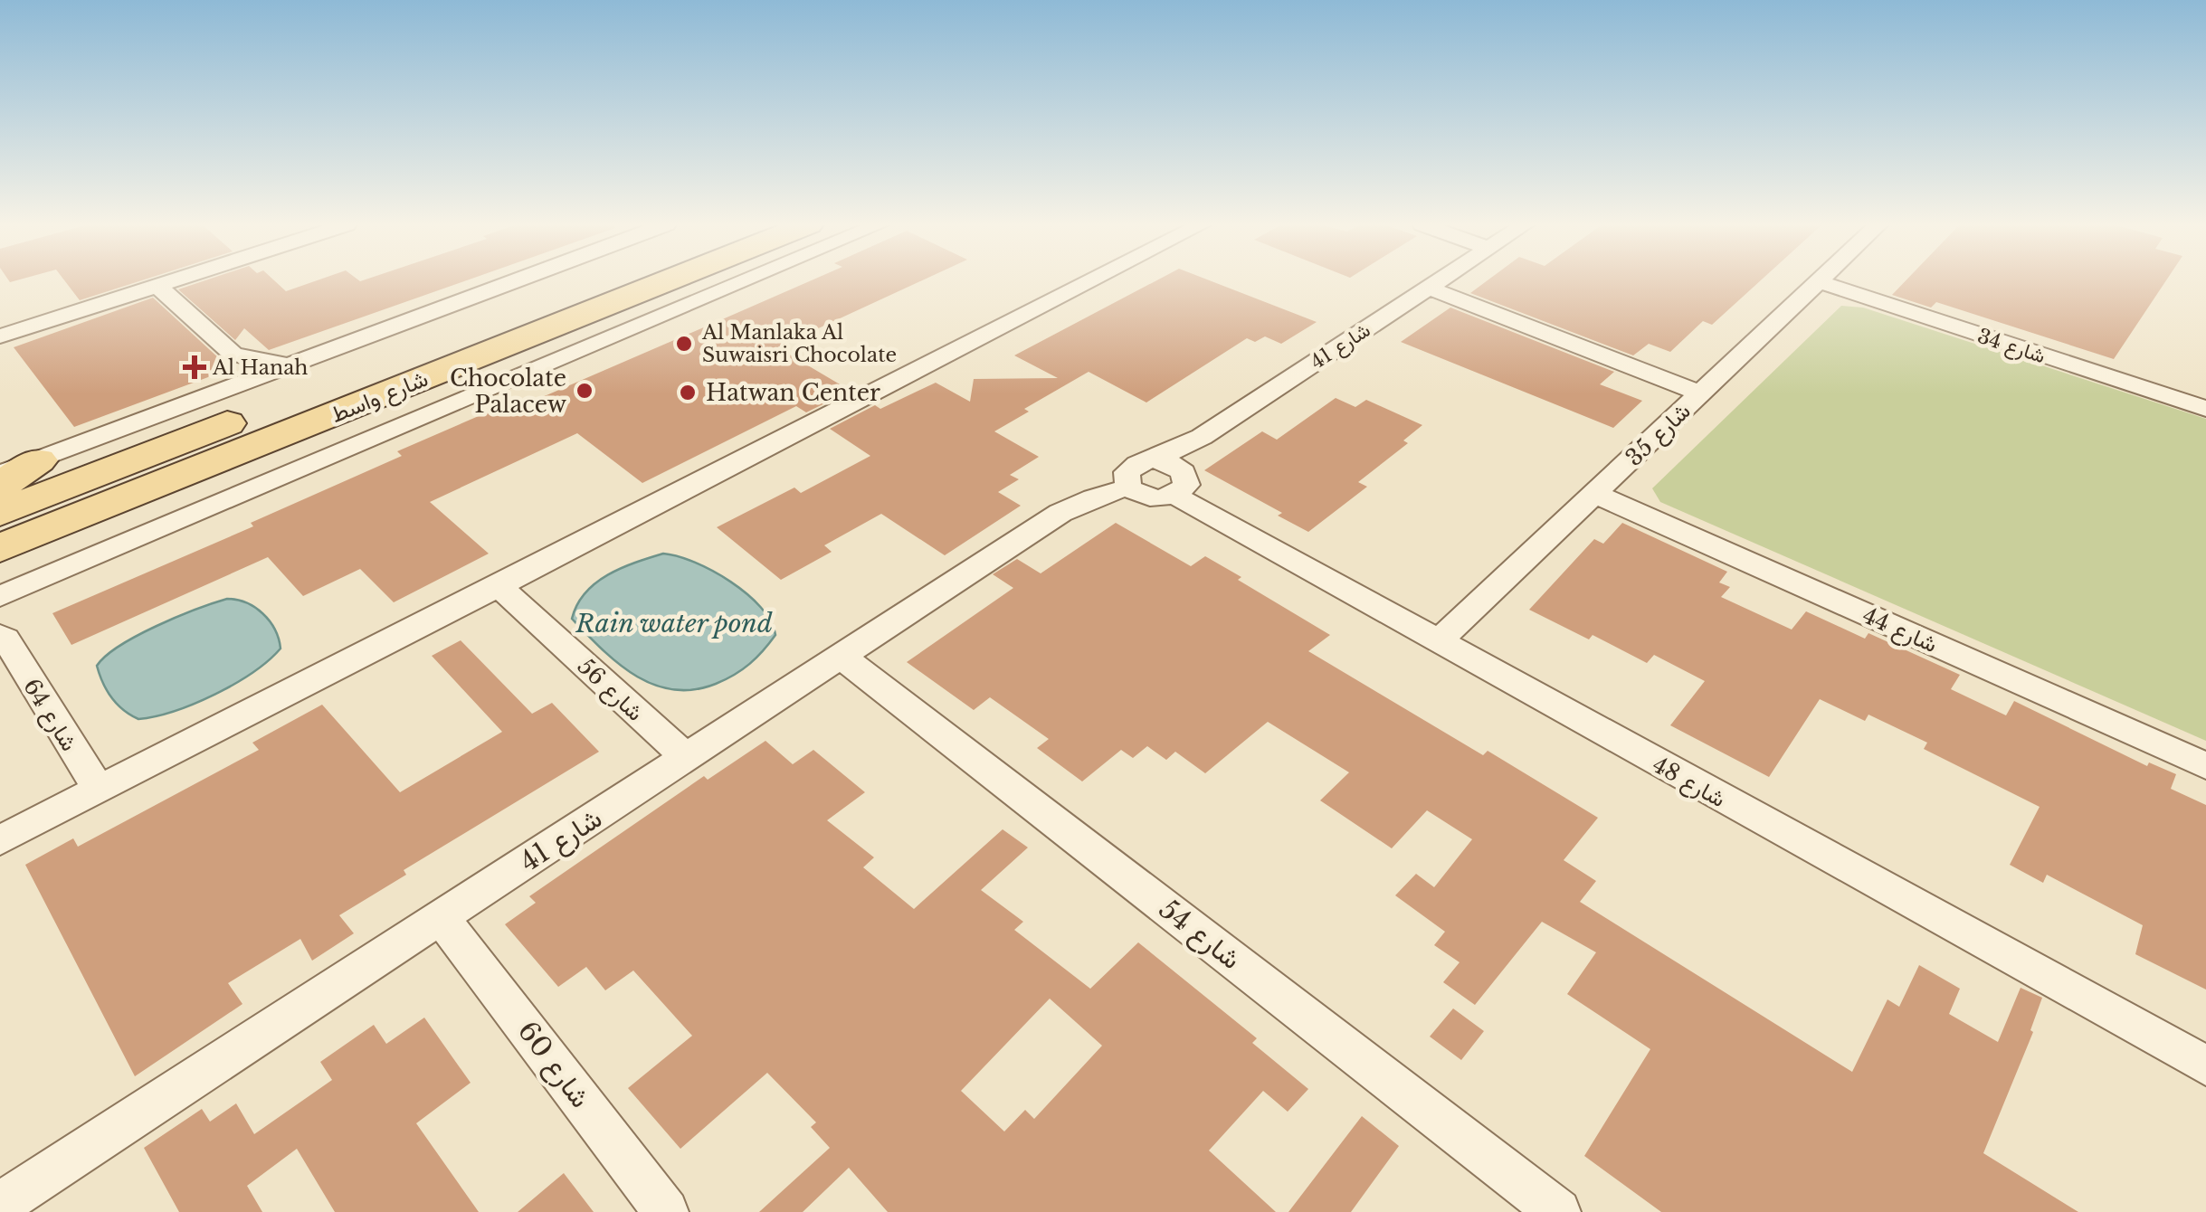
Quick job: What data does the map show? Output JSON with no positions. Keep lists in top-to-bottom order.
{
  "streets": {
    "main road": ["شارع واسط"],
    "street": [
      "شارع 41",
      "شارع 34",
      "شارع 35",
      "شارع 44",
      "شارع 56",
      "شارع 64",
      "شارع 48",
      "شارع 54",
      "شارع 60"
    ]
  },
  "crossings": [
    ["شارع 41", "شارع 56"],
    ["شارع 41", "شارع 48"],
    ["شارع 41", "شارع 54"],
    ["شارع 41", "شارع 60"],
    ["شارع 34", "شارع 35"],
    ["شارع 35", "شارع 44"],
    ["شارع 35", "شارع 48"]
  ],
  "water": ["Rain water pond"],
  "places": {
    "other": ["Al Manlaka Al Suwaisri Chocolate", "Chocolate Palacew", "Hatwan Center"],
    "health": ["Al Hanah"]
  }
}
